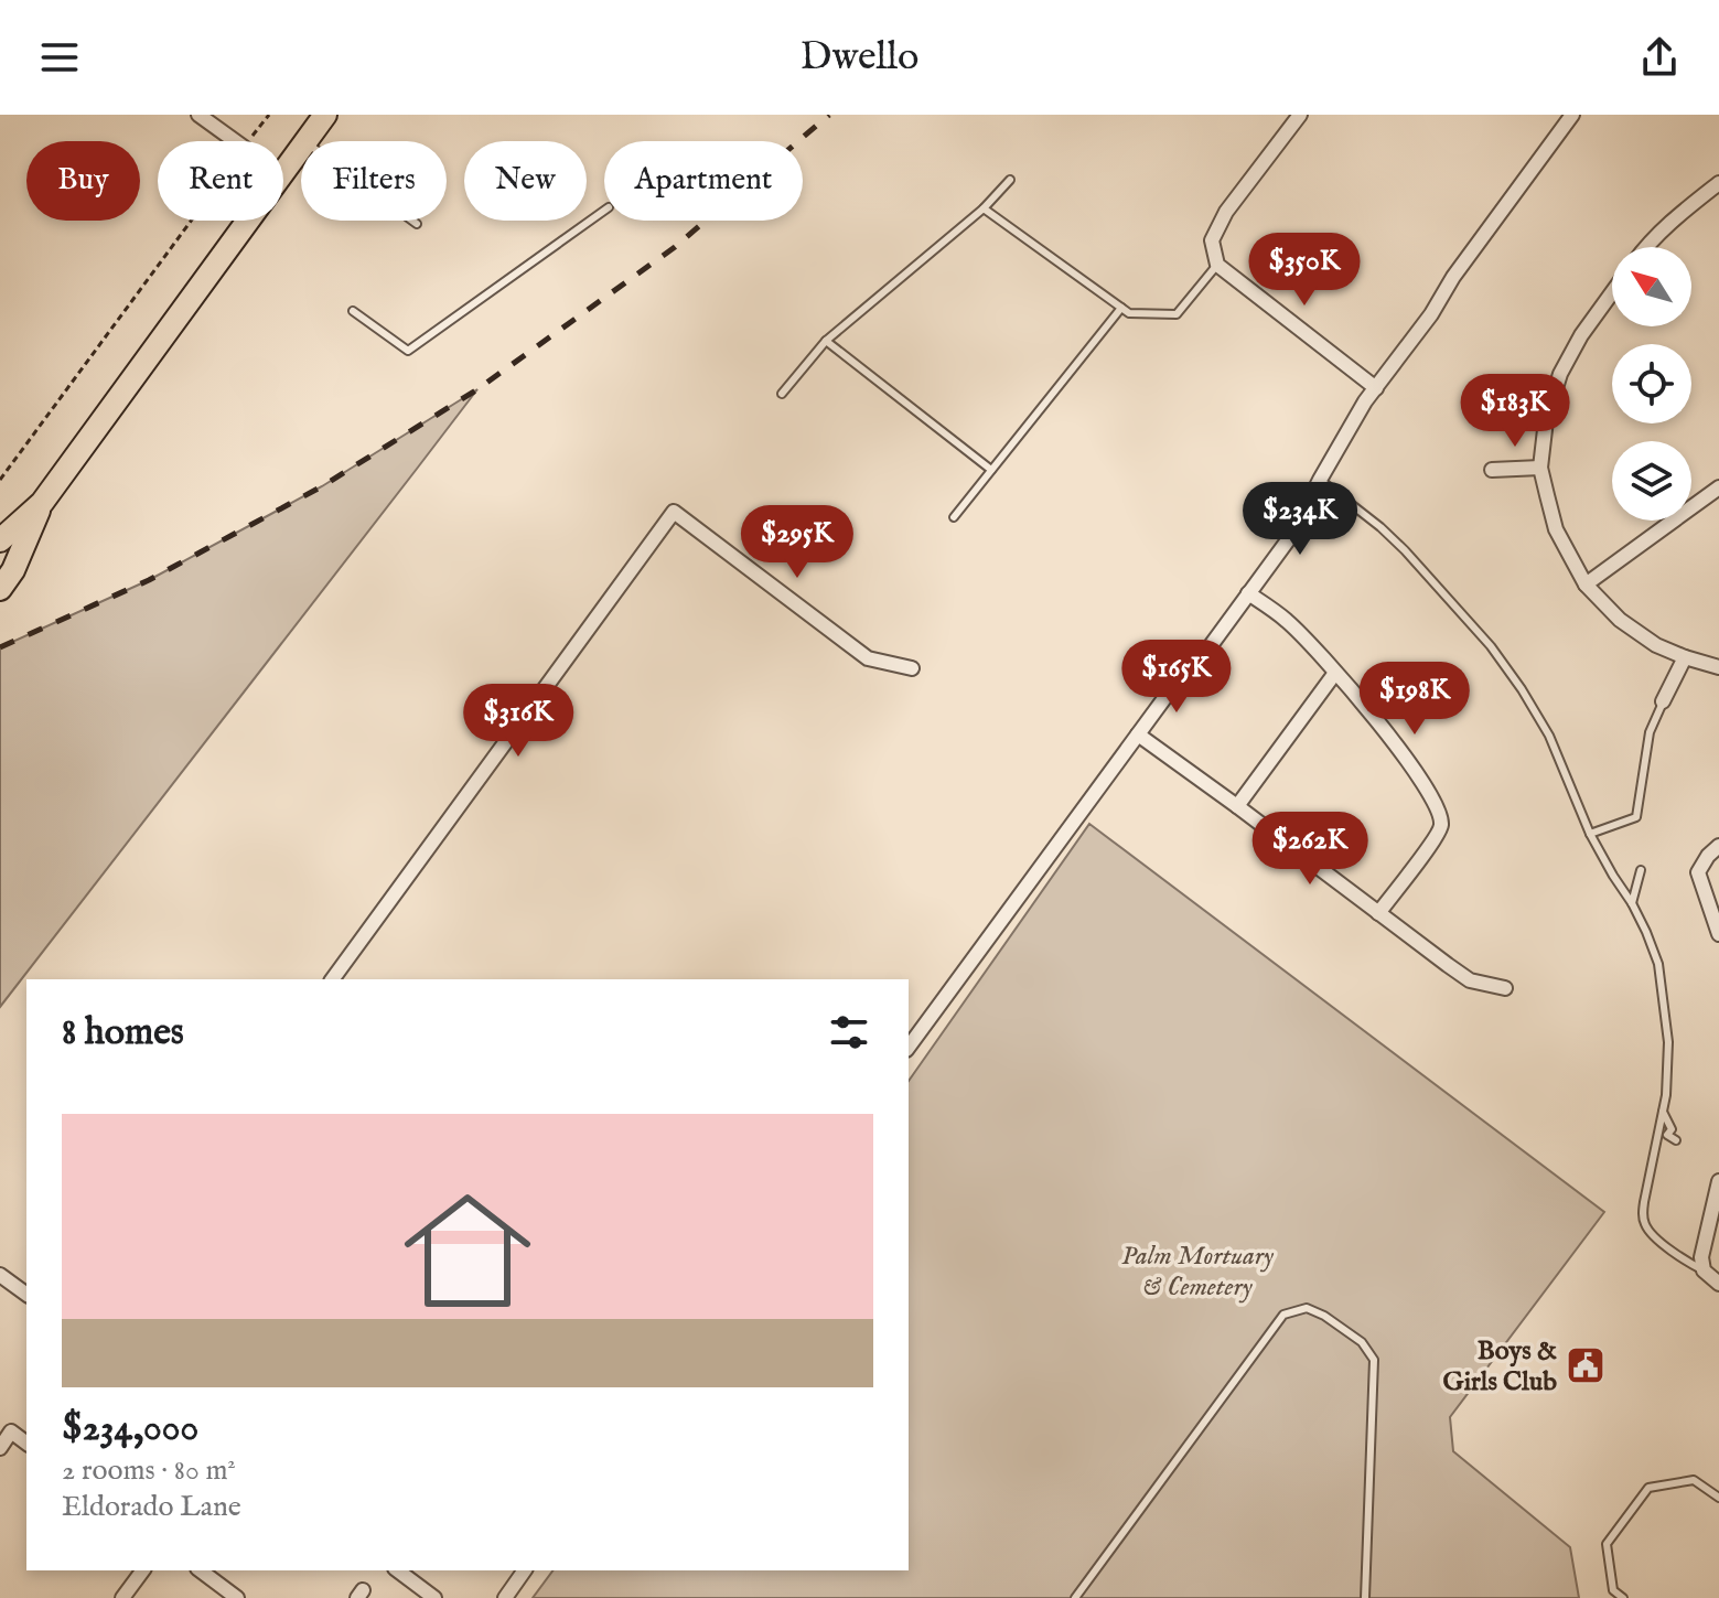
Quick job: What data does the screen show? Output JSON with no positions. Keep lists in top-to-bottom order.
{
  "parks": ["Palm Mortuary & Cemetery"],
  "places": {
    "public building": ["Boys & Girls Club"]
  },
  "north": "top left",
  "page": {
    "header": "Dwello",
    "chip": [
      "Buy",
      "Rent",
      "Filters",
      "New",
      "Apartment"
    ],
    "price": [
      "$350K",
      "$183K",
      "$234K",
      "$295K",
      "$165K",
      "$198K",
      "$316K",
      "$262K"
    ],
    "heading": "8 homes",
    "list": [
      {
        "name": "$234,000",
        "note": "2 rooms · 80 m² · Eldorado Lane"
      }
    ]
  }
}
